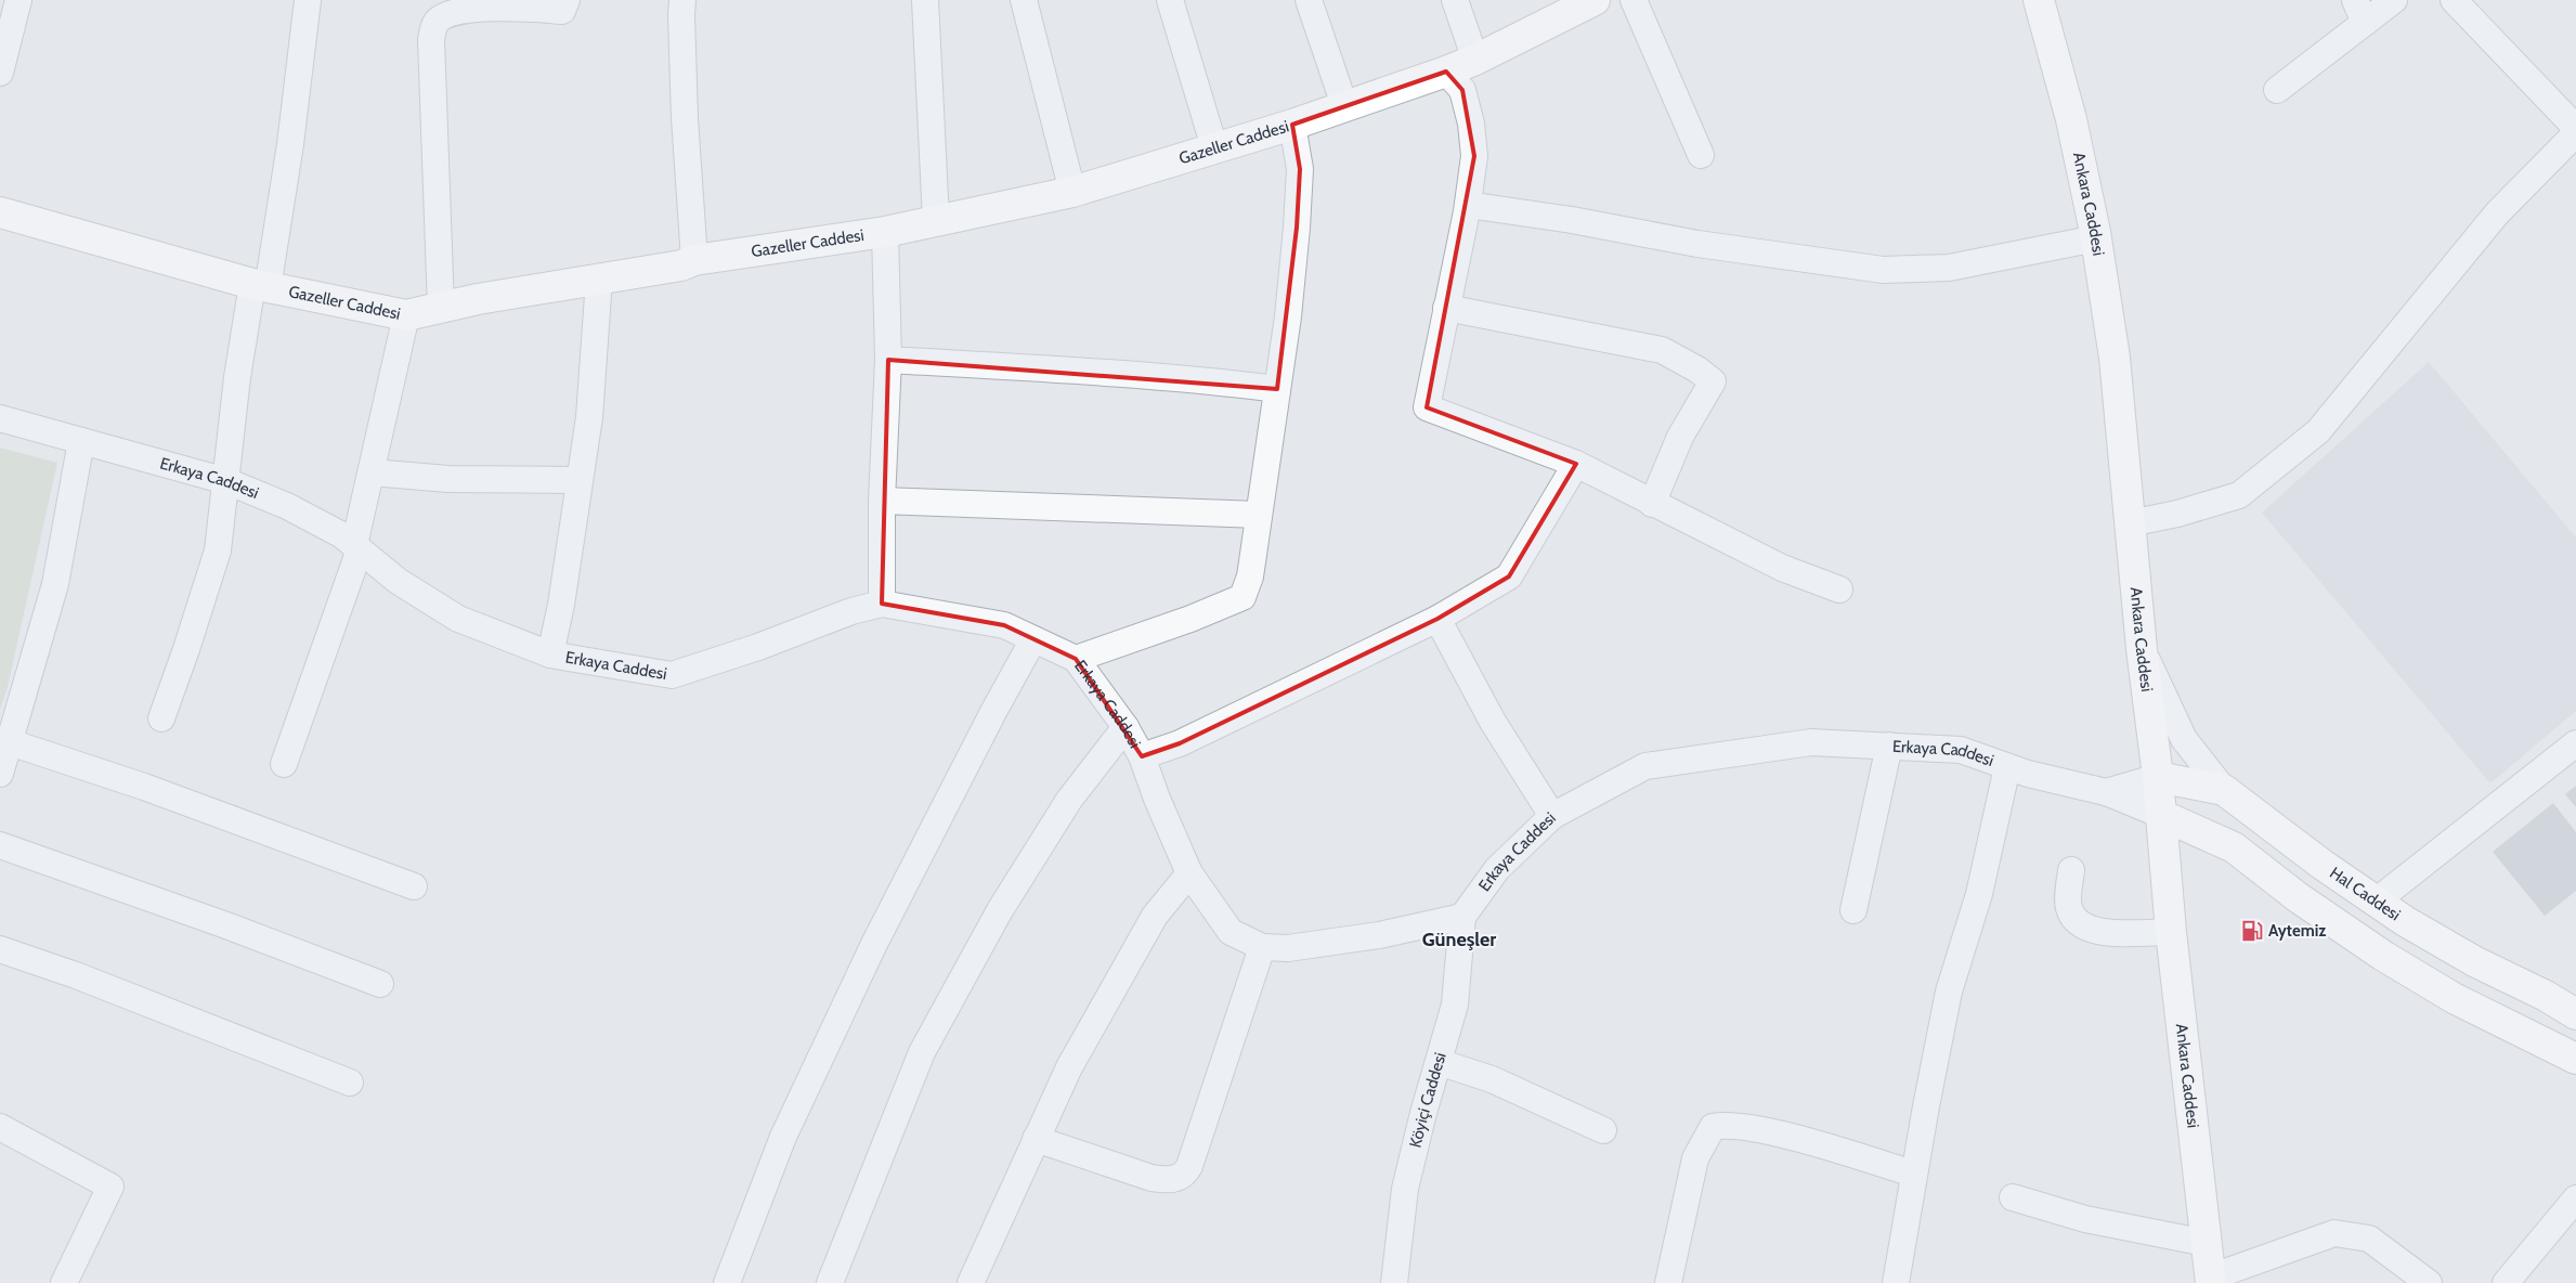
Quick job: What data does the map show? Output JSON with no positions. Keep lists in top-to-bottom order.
{
  "streets": {
    "street": [
      "Gazeller Caddesi",
      "Ankara Caddesi",
      "Erkaya Caddesi",
      "Hal Caddesi",
      "Köyiçi Caddesi"
    ]
  },
  "crossings": [
    ["Ankara Caddesi", "Erkaya Caddesi"],
    ["Ankara Caddesi", "Hal Caddesi"],
    ["Erkaya Caddesi", "Köyiçi Caddesi"]
  ],
  "districts": ["Güneşler"],
  "places": {
    "fuel station": ["Aytemiz"]
  }
}
